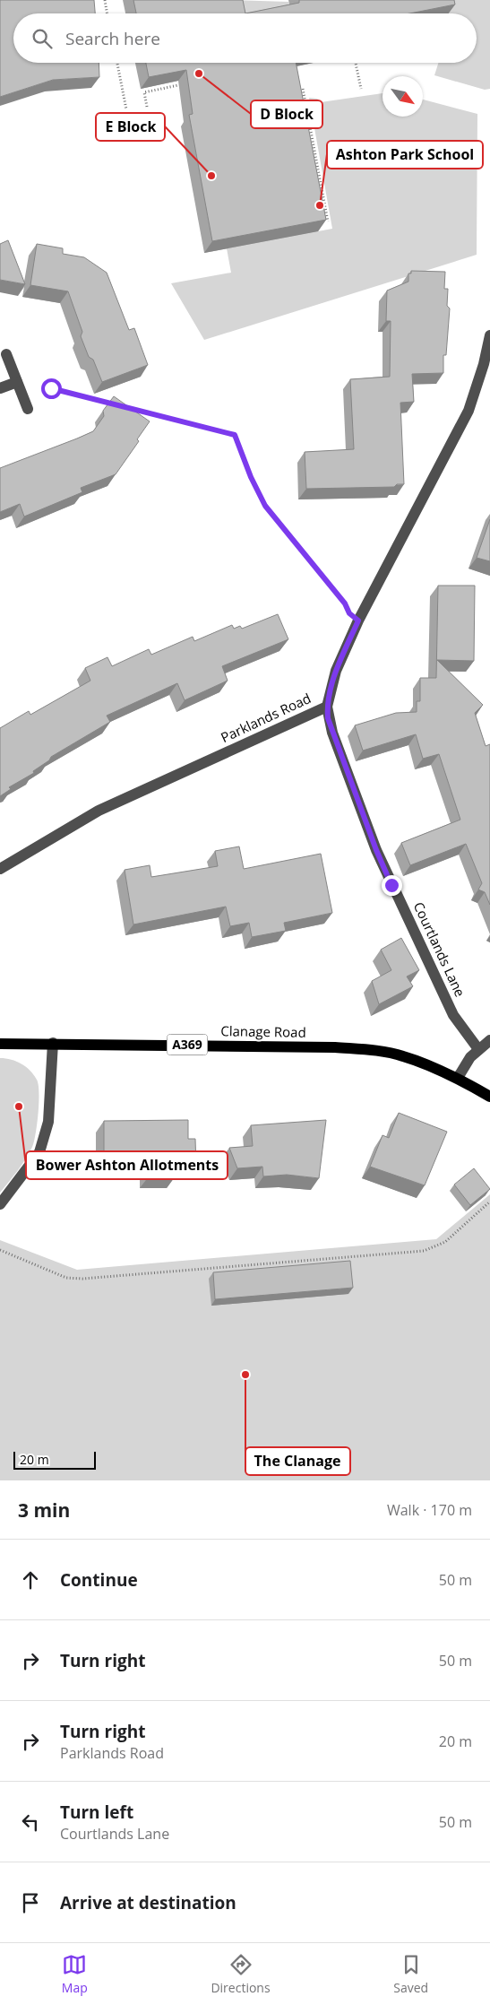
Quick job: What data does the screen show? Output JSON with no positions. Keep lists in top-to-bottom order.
{
  "streets": {
    "main road": ["Clanage Road", "A369"],
    "street": ["Parklands Road", "Courtlands Lane"]
  },
  "crossings": [
    ["Parklands Road", "Courtlands Lane"]
  ],
  "places": [
    "D Block",
    "E Block",
    "Ashton Park School",
    "Bower Ashton Allotments",
    "The Clanage"
  ],
  "scale_bar": "20 m",
  "north": "bottom right",
  "page": {
    "search": "Search here",
    "scale": "20 m",
    "heading": ["3 min", "Walk · 170 m"],
    "list": [
      ["Continue", "50 m"],
      ["Turn right", "50 m"],
      ["Turn right", "Parklands Road", "20 m"],
      ["Turn left", "Courtlands Lane", "50 m"],
      "Arrive at destination"
    ],
    "nav": ["Map", "Directions", "Saved"]
  }
}
